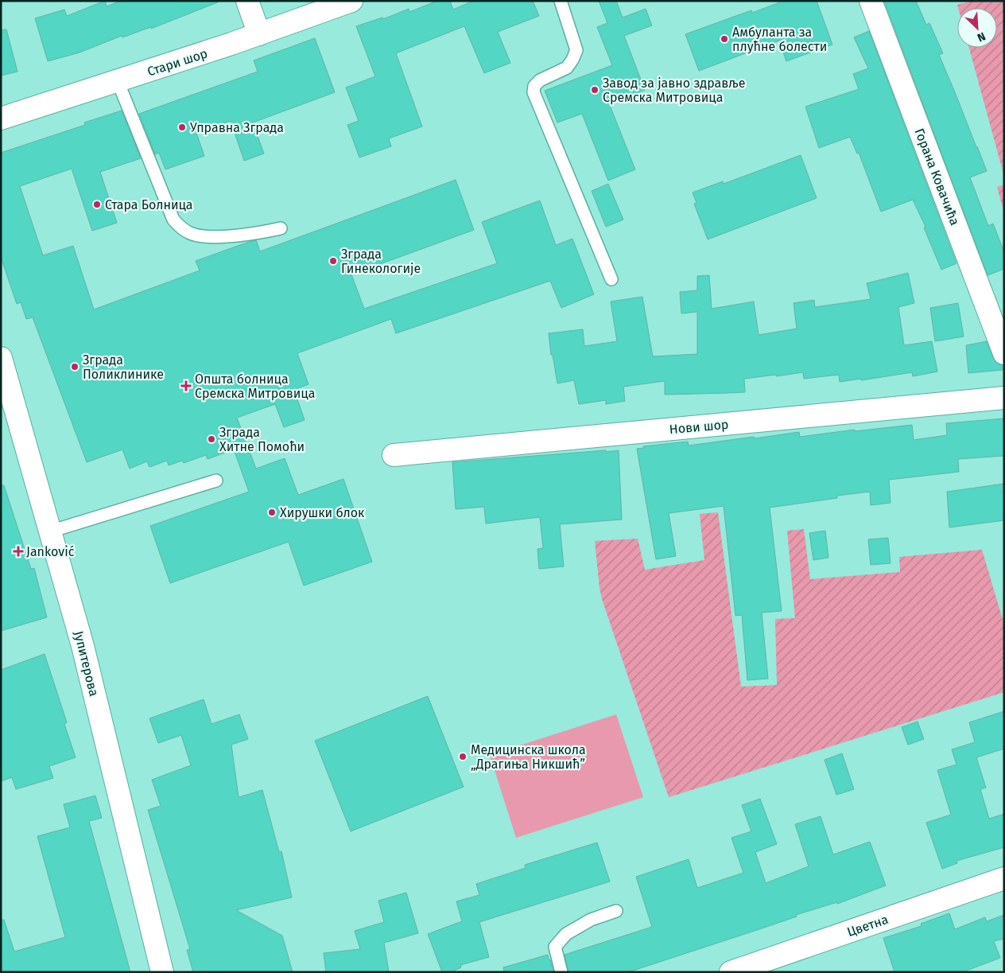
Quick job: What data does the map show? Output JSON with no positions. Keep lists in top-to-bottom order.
{
  "streets": {
    "street": [
      "Стари шор",
      "Горана Ковачића",
      "Нови шор",
      "Јупитерова",
      "Цветна"
    ]
  },
  "places": {
    "other": [
      "Амбуланта за плућне болести",
      "Завод за јавно здравље Сремска Митровица",
      "Управна Зграда",
      "Стара Болница",
      "Зграда Гинекологије",
      "Зграда Поликлинике",
      "Зграда Хитне Помоћи",
      "Хирушки блок",
      "Медицинска школа „Драгиња Никшић”"
    ],
    "health": ["Општа болница Сремска Митровица", "Janković"]
  },
  "north": "bottom right"
}
